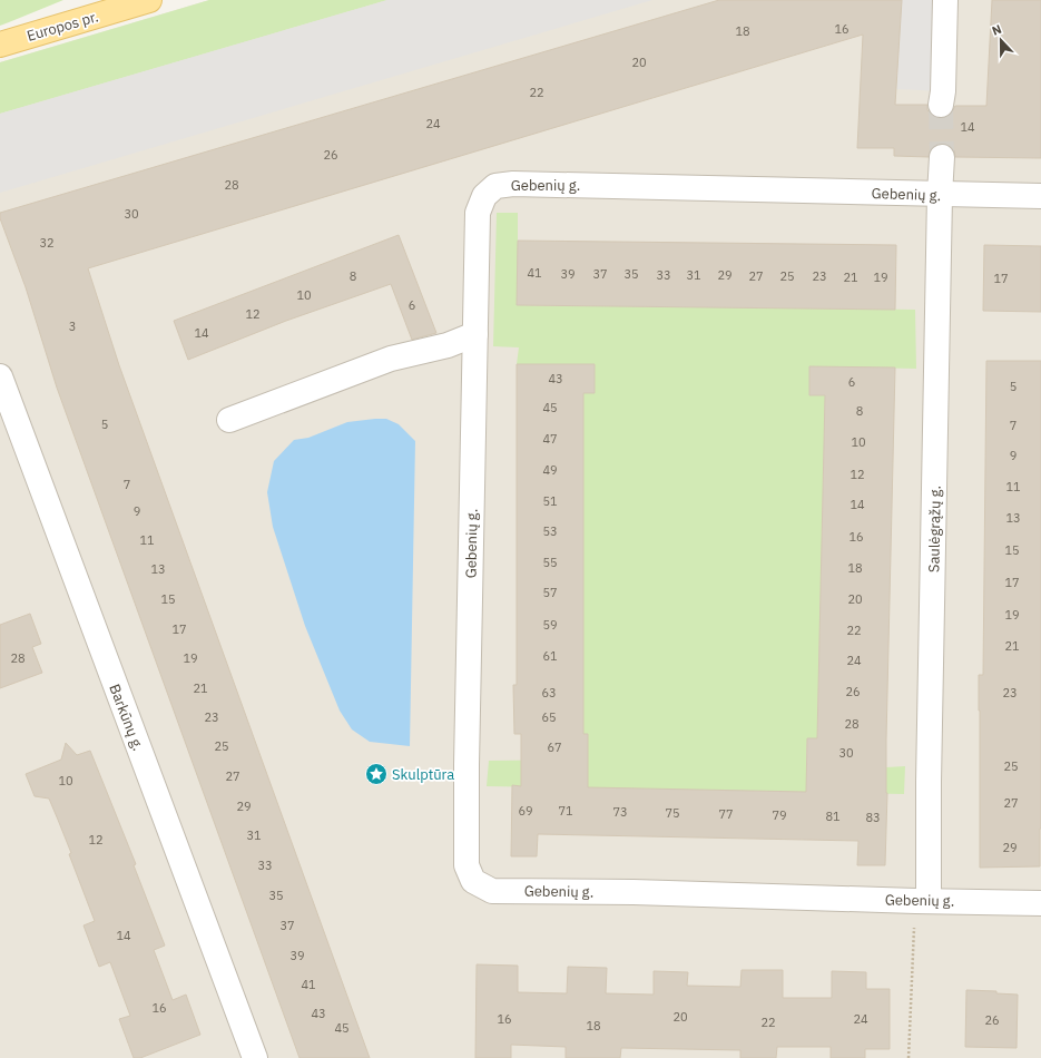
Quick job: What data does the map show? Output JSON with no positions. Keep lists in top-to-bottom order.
{
  "streets": {
    "main road": ["Europos pr."],
    "street": ["Gebenių g.", "Saulėgrąžų g.", "Barkūnų g."]
  },
  "crossings": [
    ["Gebenių g.", "Saulėgrąžų g."]
  ],
  "places": {
    "place": ["Skulptūra"]
  },
  "house_numbers": [
    "16",
    "18",
    "20",
    "22",
    "24",
    "14",
    "26",
    "28",
    "30",
    "32",
    "41",
    "39",
    "37",
    "35",
    "33",
    "31",
    "29",
    "8",
    "27",
    "25",
    "23",
    "21",
    "19",
    "17",
    "10",
    "6",
    "12",
    "3",
    "14",
    "43",
    "6",
    "5",
    "45",
    "8",
    "5",
    "7",
    "47",
    "10",
    "9",
    "49",
    "12",
    "7",
    "11",
    "51",
    "14",
    "9",
    "13",
    "53",
    "16",
    "11",
    "15",
    "55",
    "18",
    "13",
    "17",
    "57",
    "15",
    "20",
    "19",
    "59",
    "17",
    "22",
    "21",
    "61",
    "28",
    "19",
    "24",
    "21",
    "26",
    "63",
    "23",
    "23",
    "65",
    "28",
    "25",
    "67",
    "30",
    "25",
    "27",
    "10",
    "27",
    "29",
    "69",
    "71",
    "73",
    "75",
    "77",
    "79",
    "81",
    "83",
    "31",
    "12",
    "29",
    "33",
    "35",
    "37",
    "14",
    "39",
    "41",
    "16",
    "43",
    "20",
    "16",
    "24",
    "26",
    "22",
    "18",
    "45"
  ],
  "north": "top"
}
